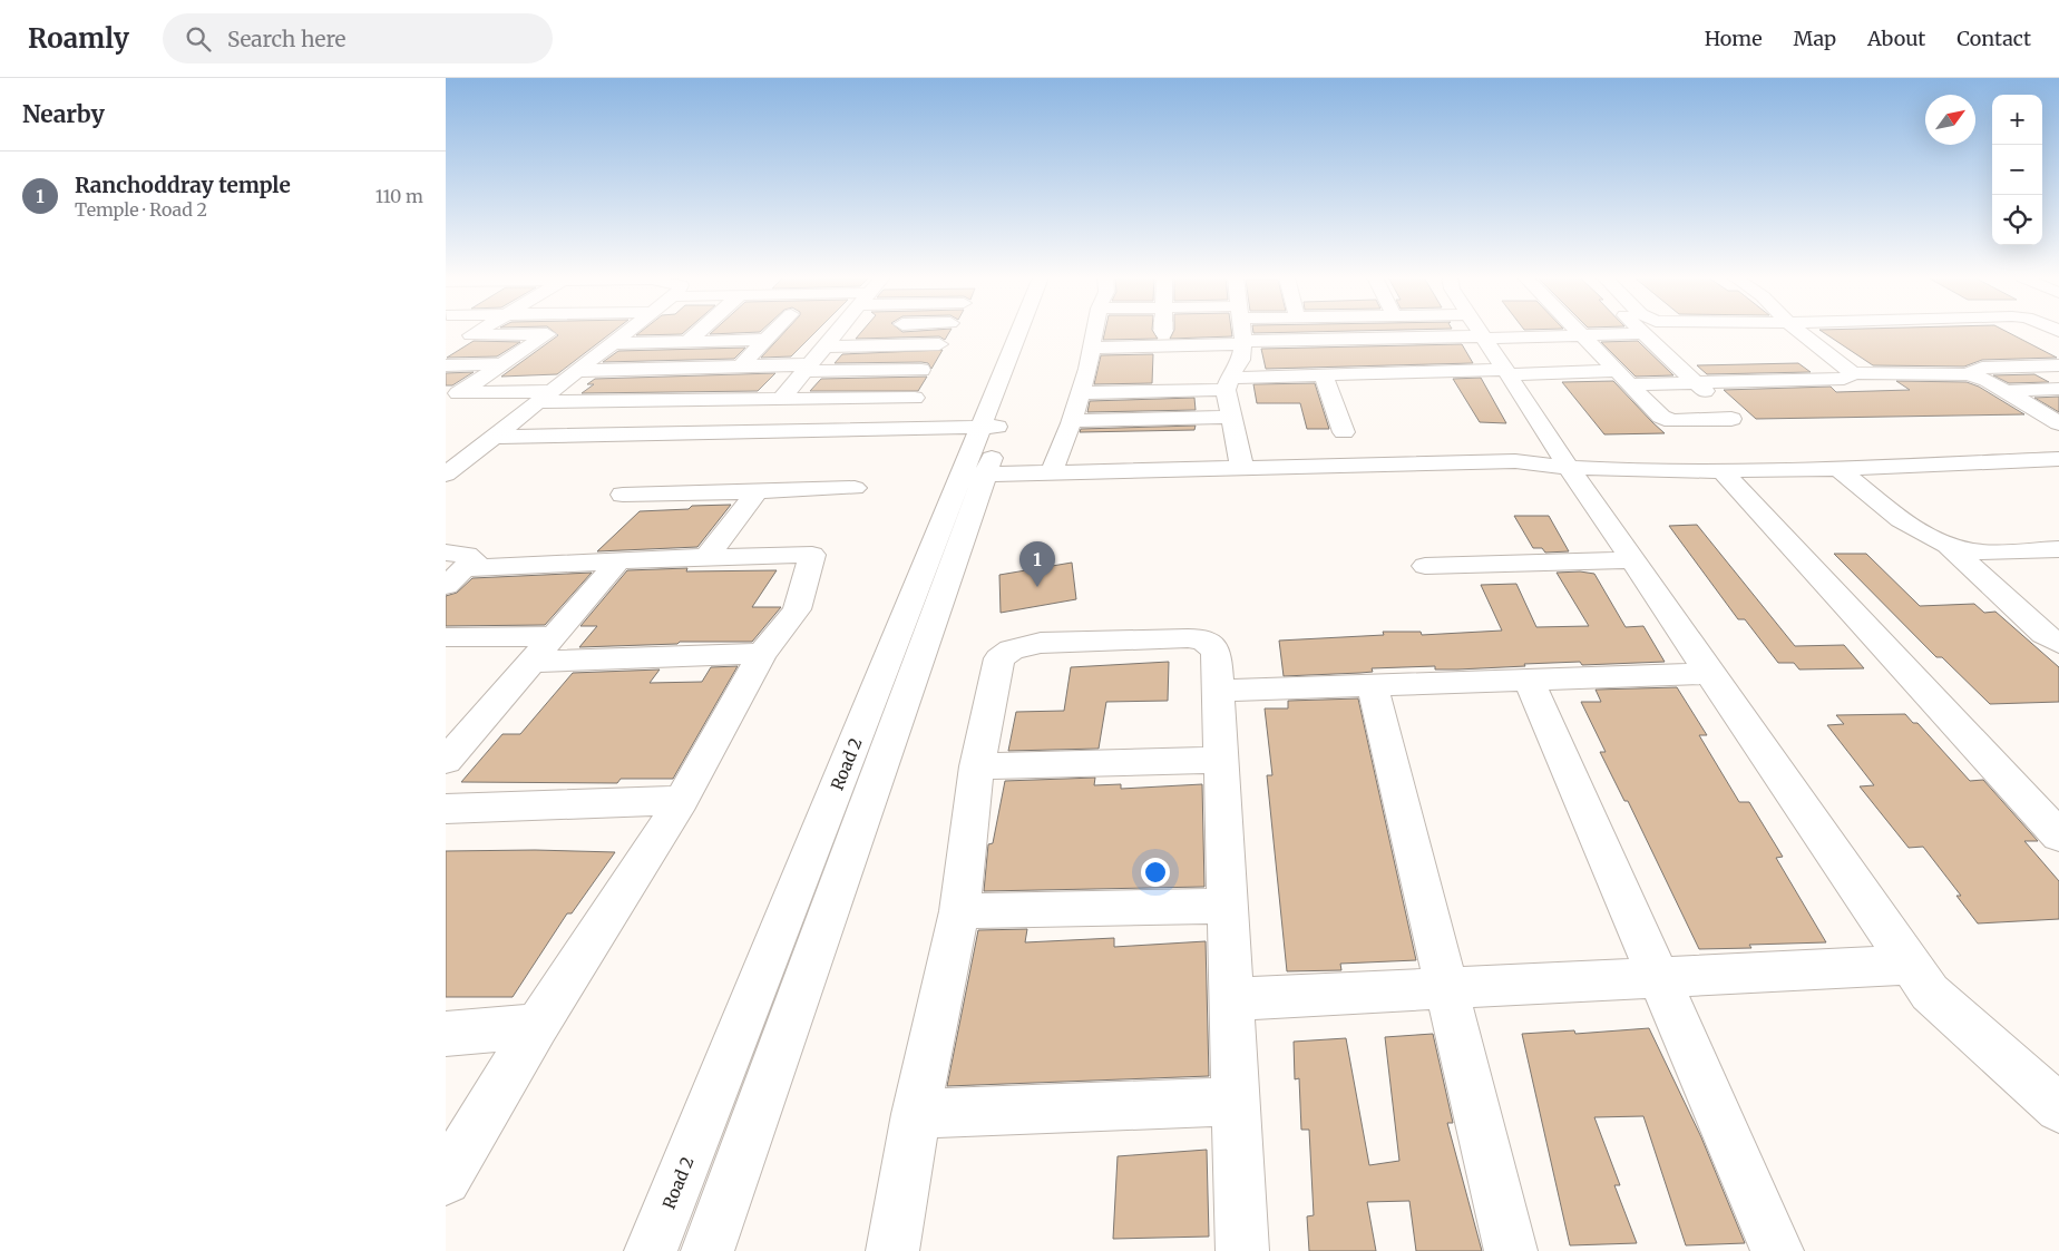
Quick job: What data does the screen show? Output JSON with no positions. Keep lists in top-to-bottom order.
{
  "streets": {
    "street": ["Road 2"]
  },
  "north": "top right",
  "page": {
    "header": "Roamly",
    "search": "Search here",
    "nav": [
      "Home",
      "Map",
      "About",
      "Contact"
    ],
    "heading": "Nearby",
    "map_buttons": ["+", "−"],
    "list": [
      {
        "mark": "1",
        "name": "Ranchoddray temple",
        "note": "Temple · Road 2",
        "value": "110 m"
      }
    ],
    "pins": "1"
  }
}
